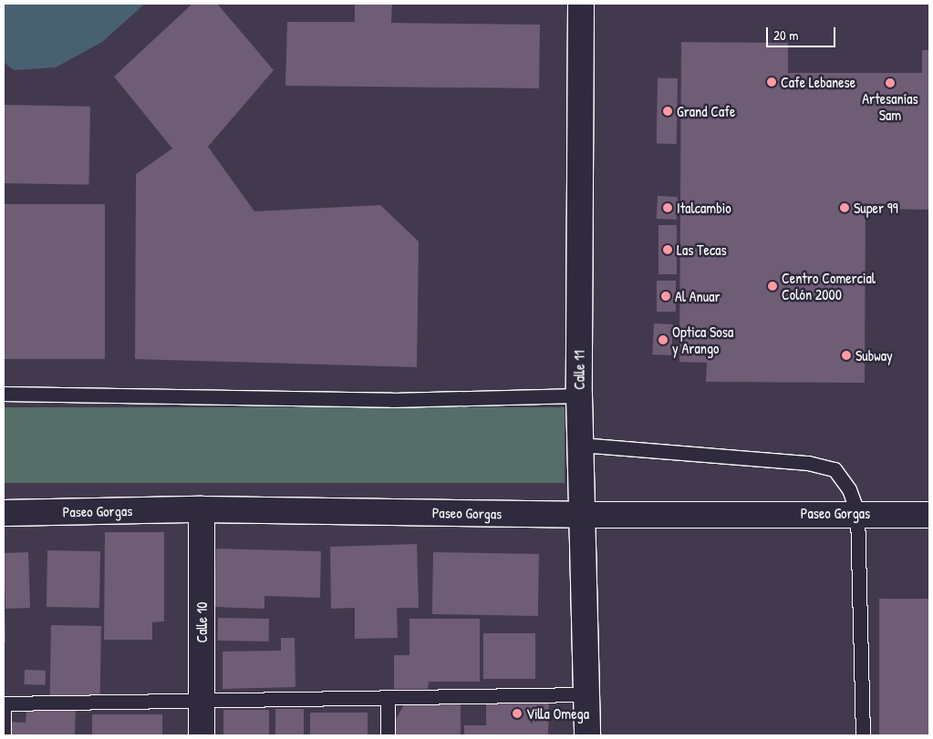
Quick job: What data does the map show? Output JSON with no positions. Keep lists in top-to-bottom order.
{
  "streets": {
    "street": ["Calle 11", "Paseo Gorgas", "Calle 10"]
  },
  "crossings": [
    ["Calle 11", "Paseo Gorgas"],
    ["Paseo Gorgas", "Calle 10"]
  ],
  "places": [
    "Cafe Lebanese",
    "Artesanías Sam",
    "Grand Cafe",
    "Italcambio",
    "Super 99",
    "Las Tecas",
    "Centro Comercial Colón 2000",
    "Al Anuar",
    "Optica Sosa y Arango",
    "Subway",
    "Villa Omega"
  ],
  "scale_bar": "20 m"
}
